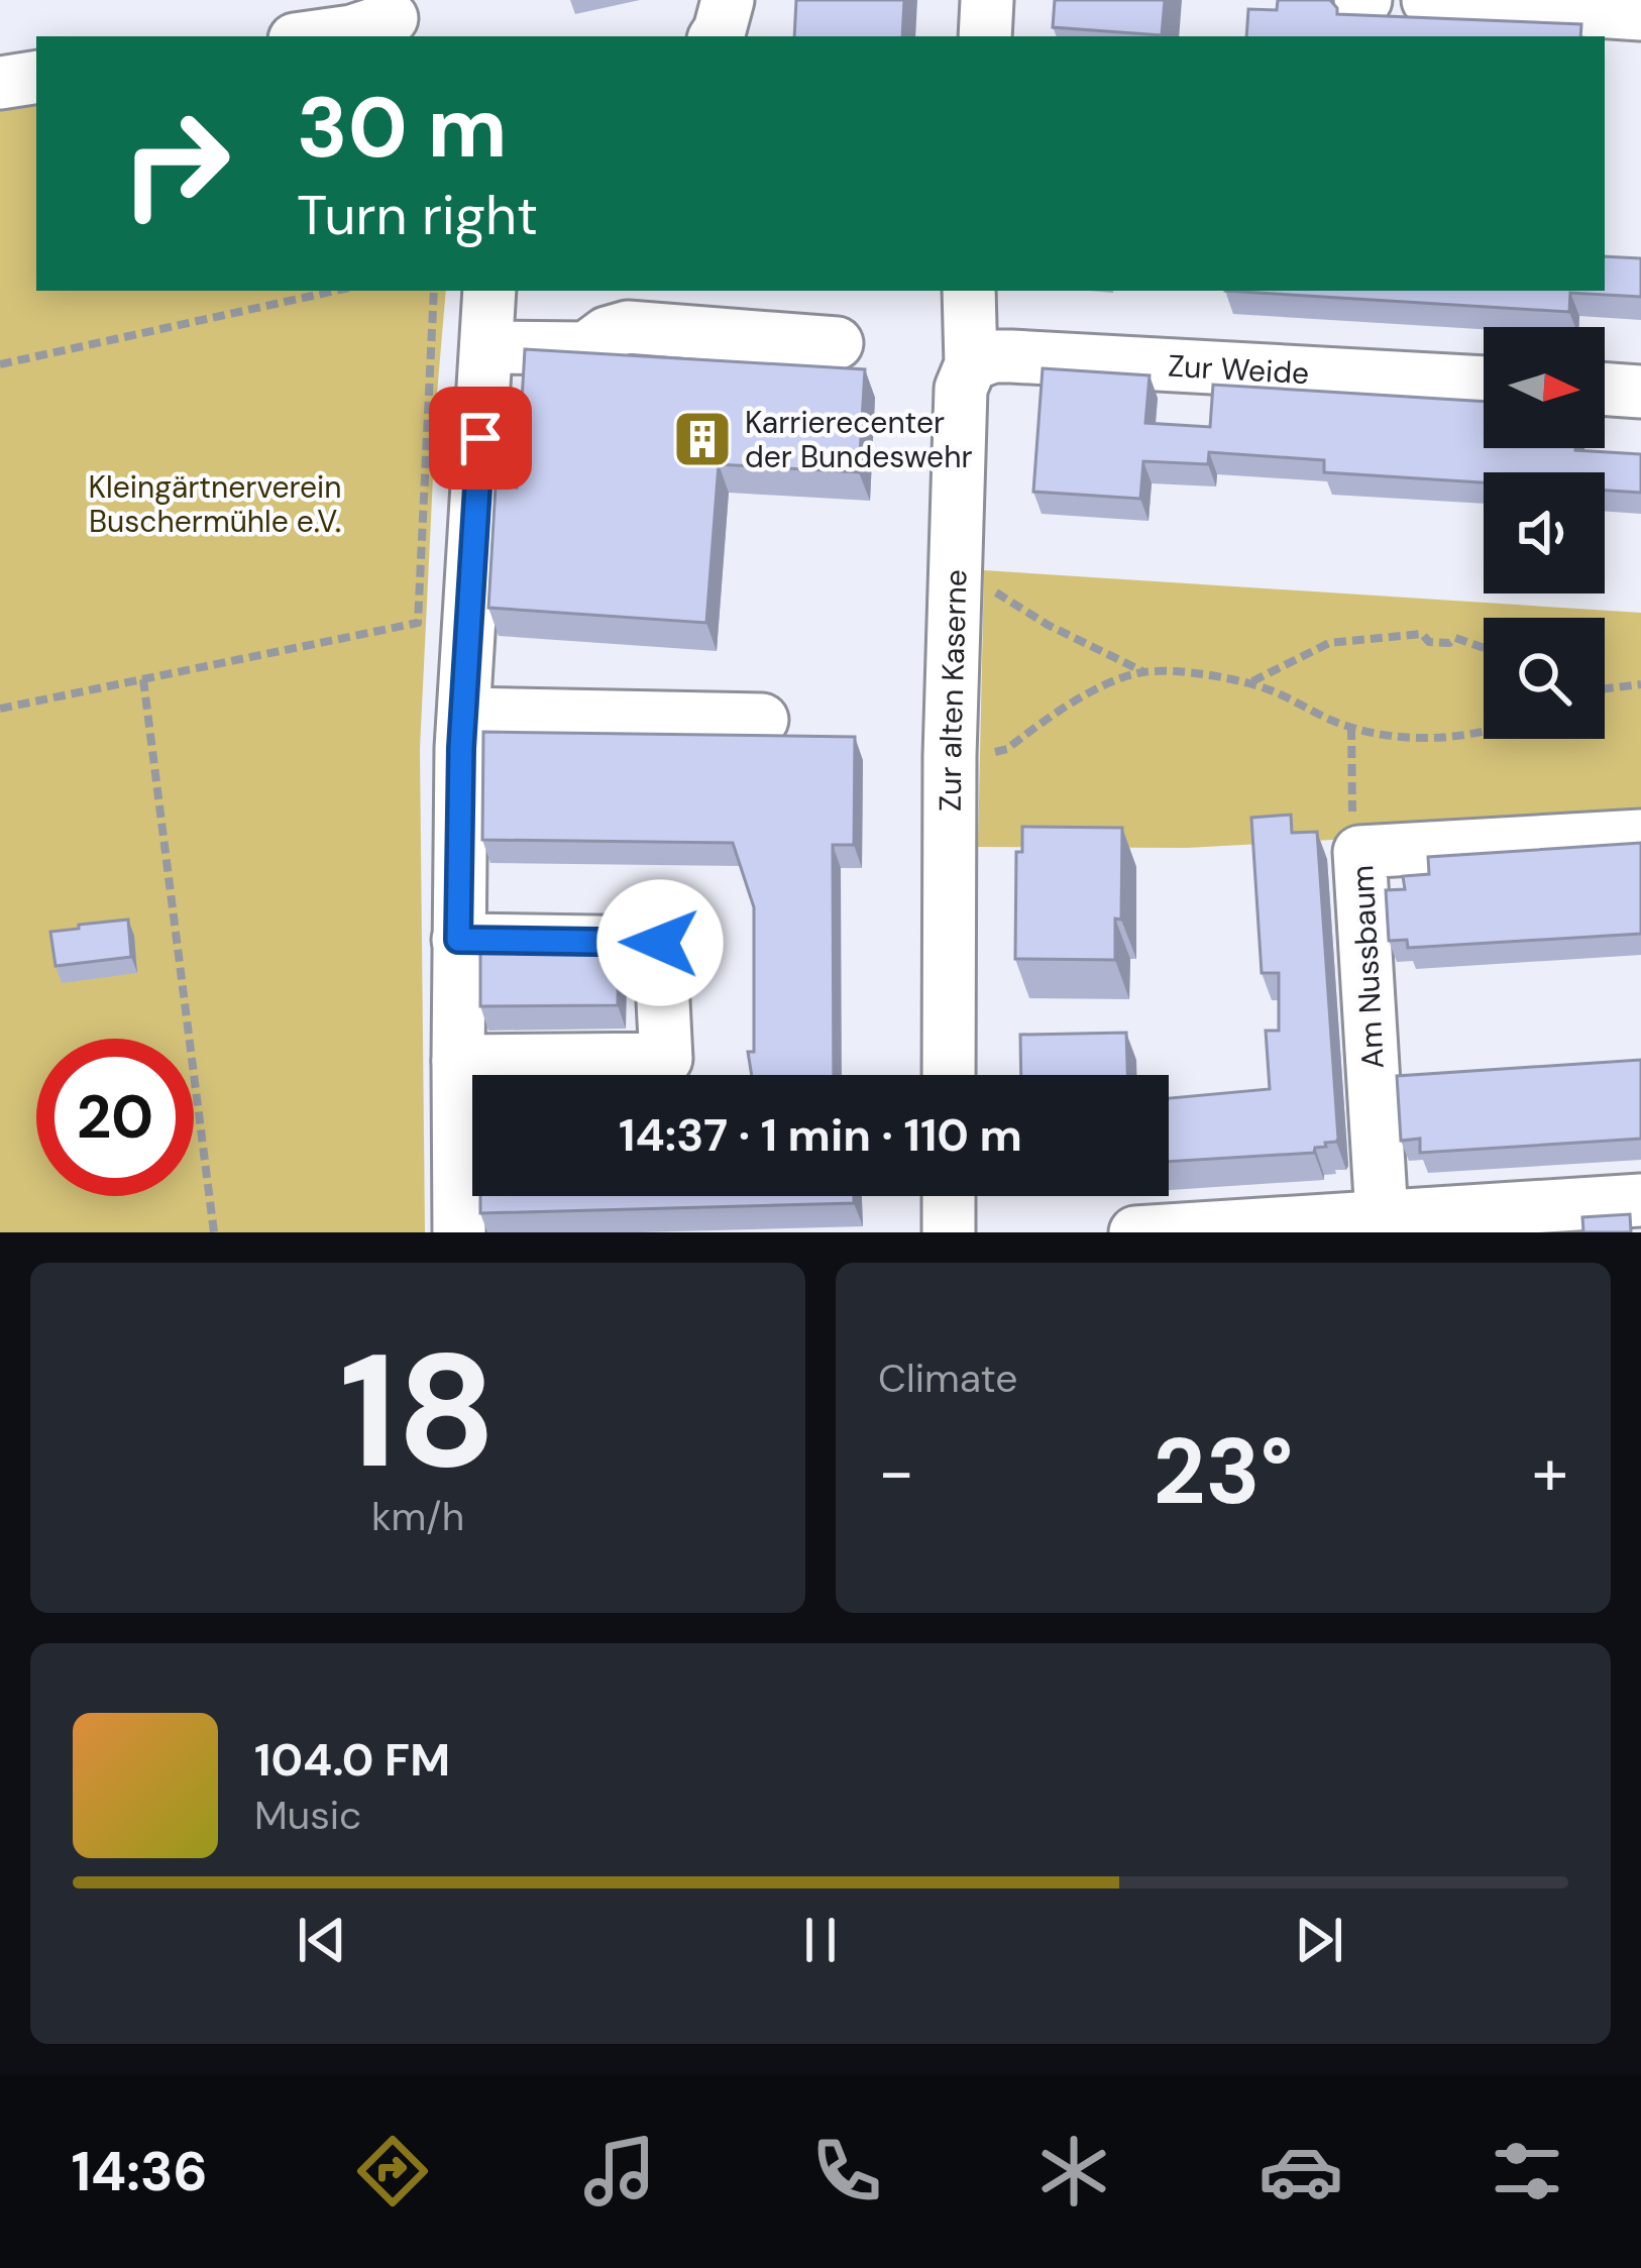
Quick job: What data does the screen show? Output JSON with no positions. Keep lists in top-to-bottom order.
{
  "streets": {
    "street": ["Zur Weide", "Zur alten Kaserne", "Am Nussbaum"]
  },
  "crossings": [
    ["Zur Weide", "Zur alten Kaserne"]
  ],
  "parks": ["Kleingärtnerverein Buschermühle e.V."],
  "places": {
    "building": ["Karrierecenter der Bundeswehr"]
  },
  "north": "right",
  "page": {
    "turn": ["30 m", "Turn right"],
    "limit": "20",
    "trip": "14:37 · 1 min · 110 m",
    "tile": [
      ["18", "km/h"],
      "Climate"
    ],
    "heat": ["−", "23°", "+"],
    "song": ["104.0 FM", "Music"],
    "tabs": "14:36"
  }
}
